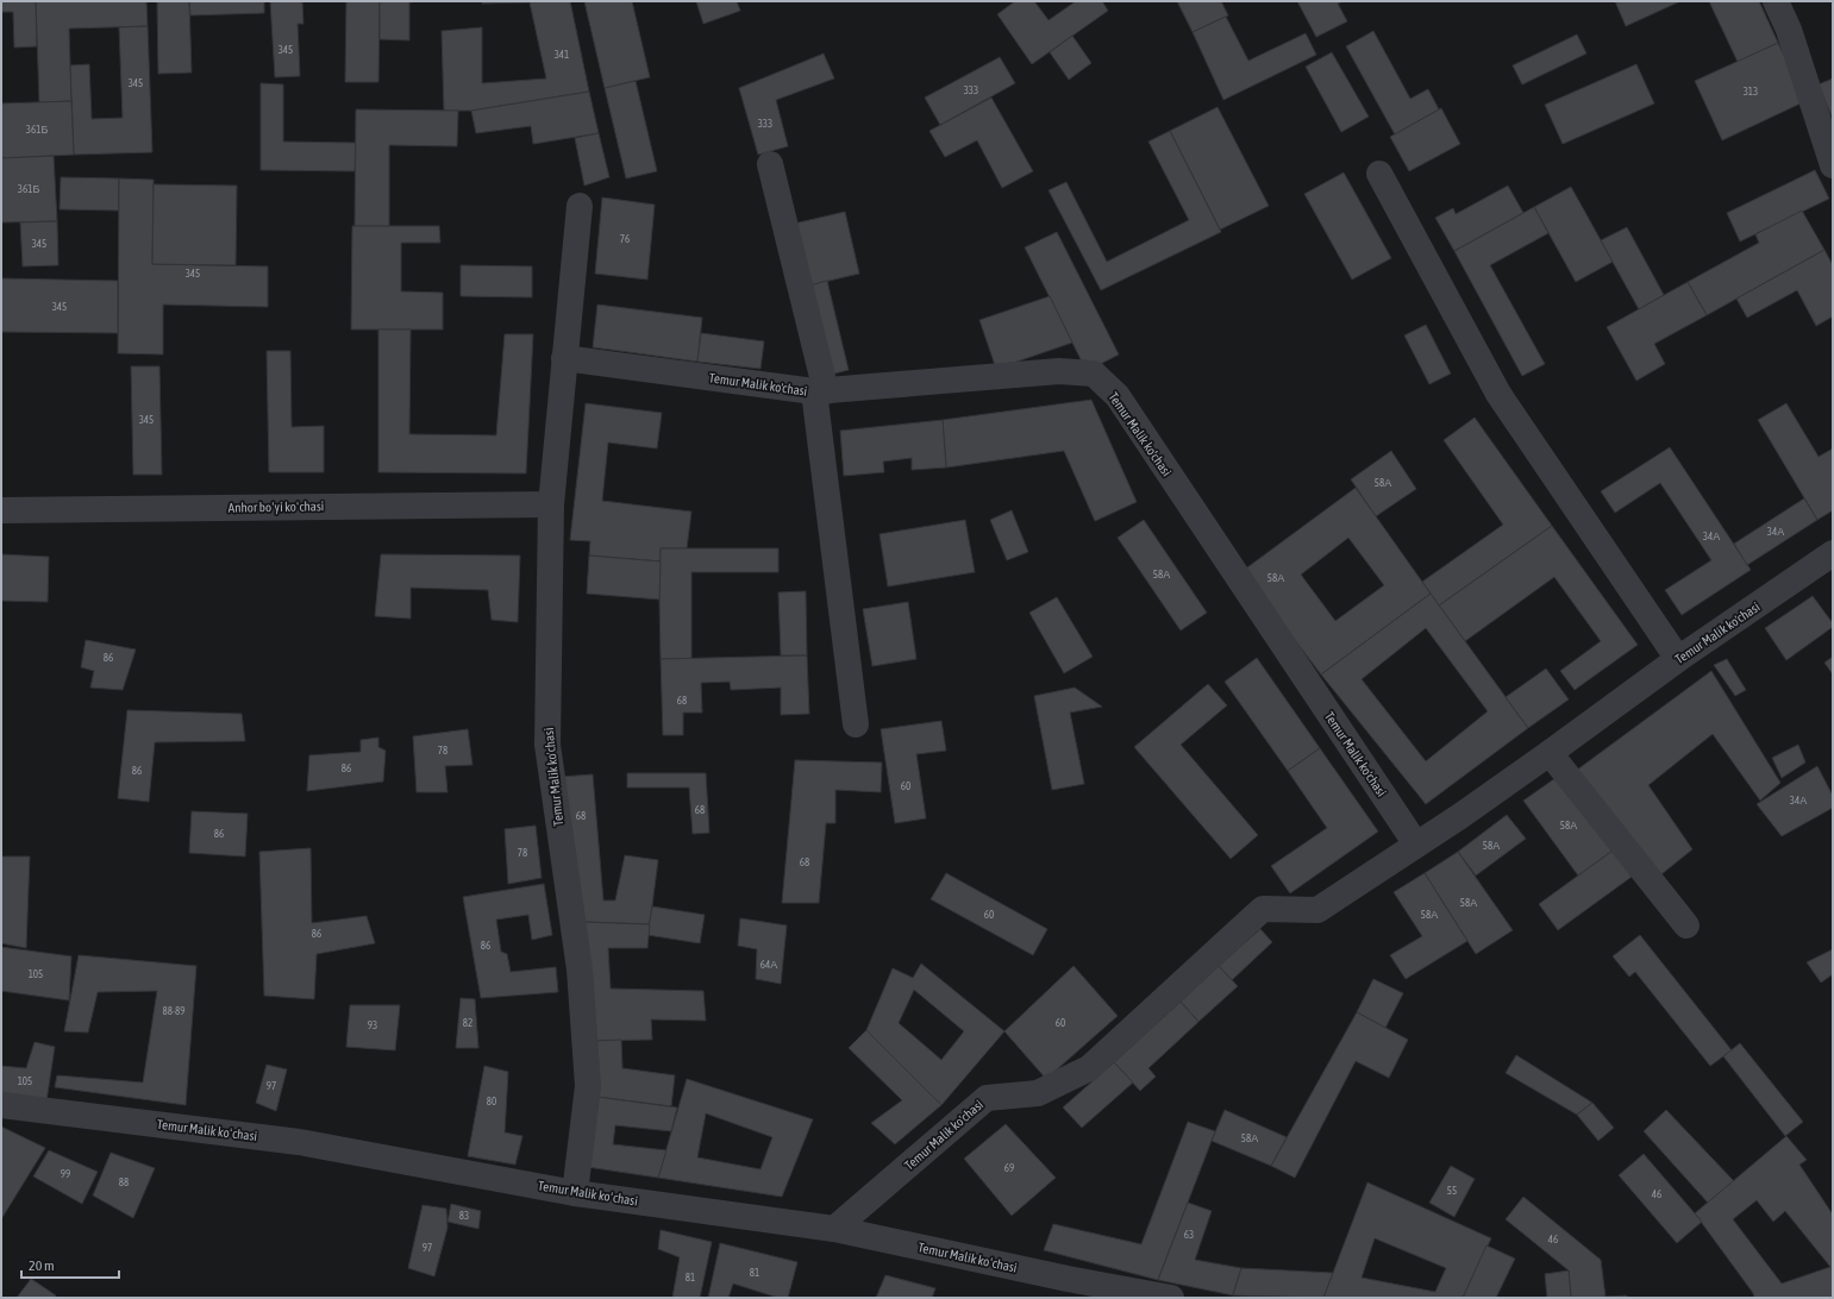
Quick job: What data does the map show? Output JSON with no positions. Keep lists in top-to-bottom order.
{
  "streets": {
    "street": ["Temur Malik ko'chasi", "Anhor boʻyi koʻchasi", "Temur Malik koʻchasi"]
  },
  "crossings": [
    ["Temur Malik ko'chasi", "Anhor boʻyi koʻchasi"],
    ["Temur Malik ko'chasi", "Temur Malik koʻchasi"]
  ],
  "house_numbers": [
    "345",
    "341",
    "345",
    "333",
    "313",
    "333",
    "361Б",
    "361Б",
    "76",
    "345",
    "345",
    "345",
    "345",
    "58А",
    "34А",
    "34А",
    "58А",
    "58А",
    "86",
    "68",
    "78",
    "86",
    "86",
    "60",
    "34А",
    "68",
    "68",
    "58А",
    "86",
    "58А",
    "78",
    "68",
    "58А",
    "60",
    "58А",
    "86",
    "86",
    "64А",
    "105",
    "88-89",
    "82",
    "60",
    "93",
    "105",
    "97",
    "80",
    "58А",
    "69",
    "99",
    "88",
    "55",
    "46",
    "83",
    "63",
    "46",
    "97",
    "81",
    "81"
  ],
  "scale_bar": "20 m"
}
